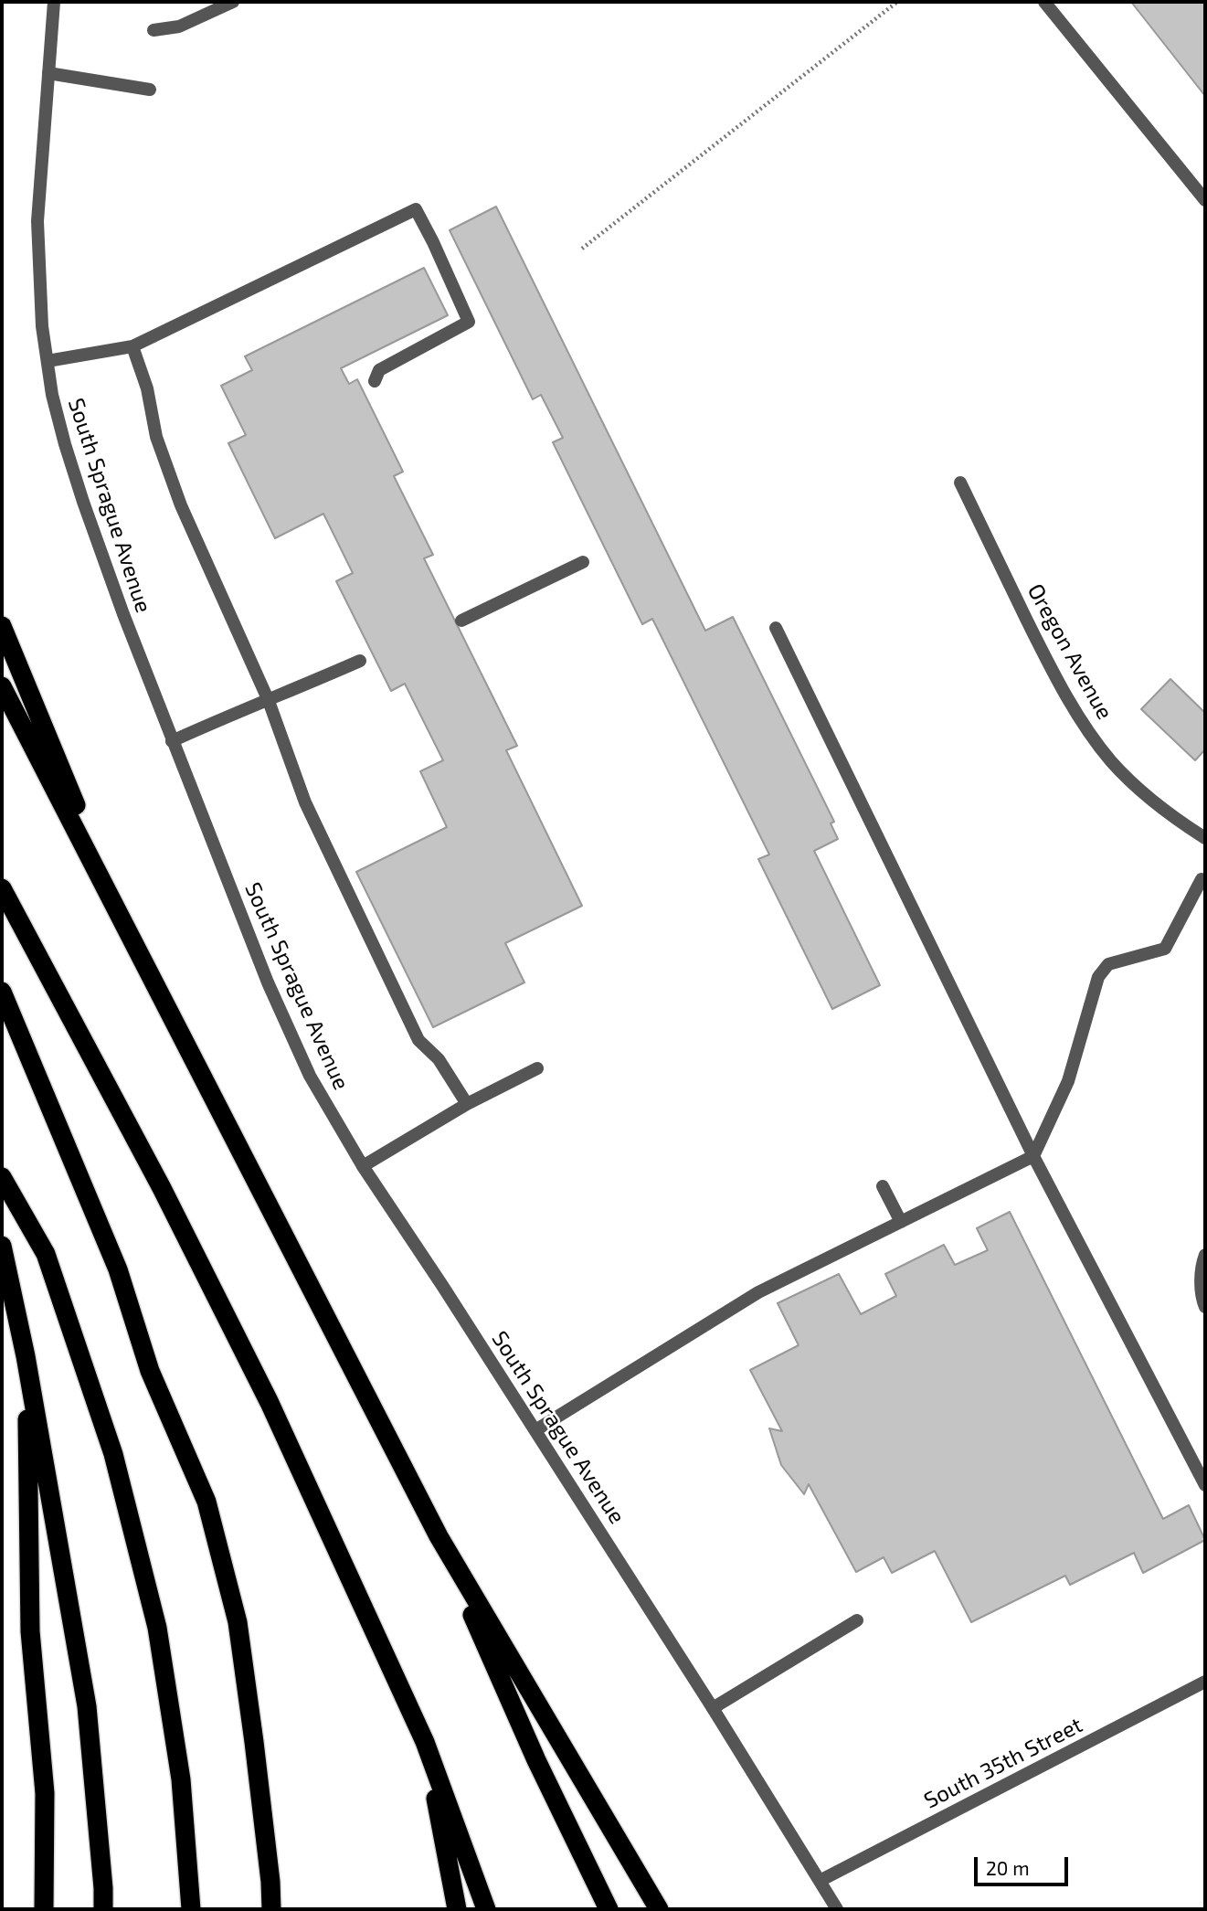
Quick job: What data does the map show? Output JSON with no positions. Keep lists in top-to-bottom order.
{
  "streets": {
    "street": ["South Sprague Avenue", "Oregon Avenue", "South 35th Street"]
  },
  "crossings": [
    ["South Sprague Avenue", "South 35th Street"]
  ],
  "scale_bar": "20 m"
}
